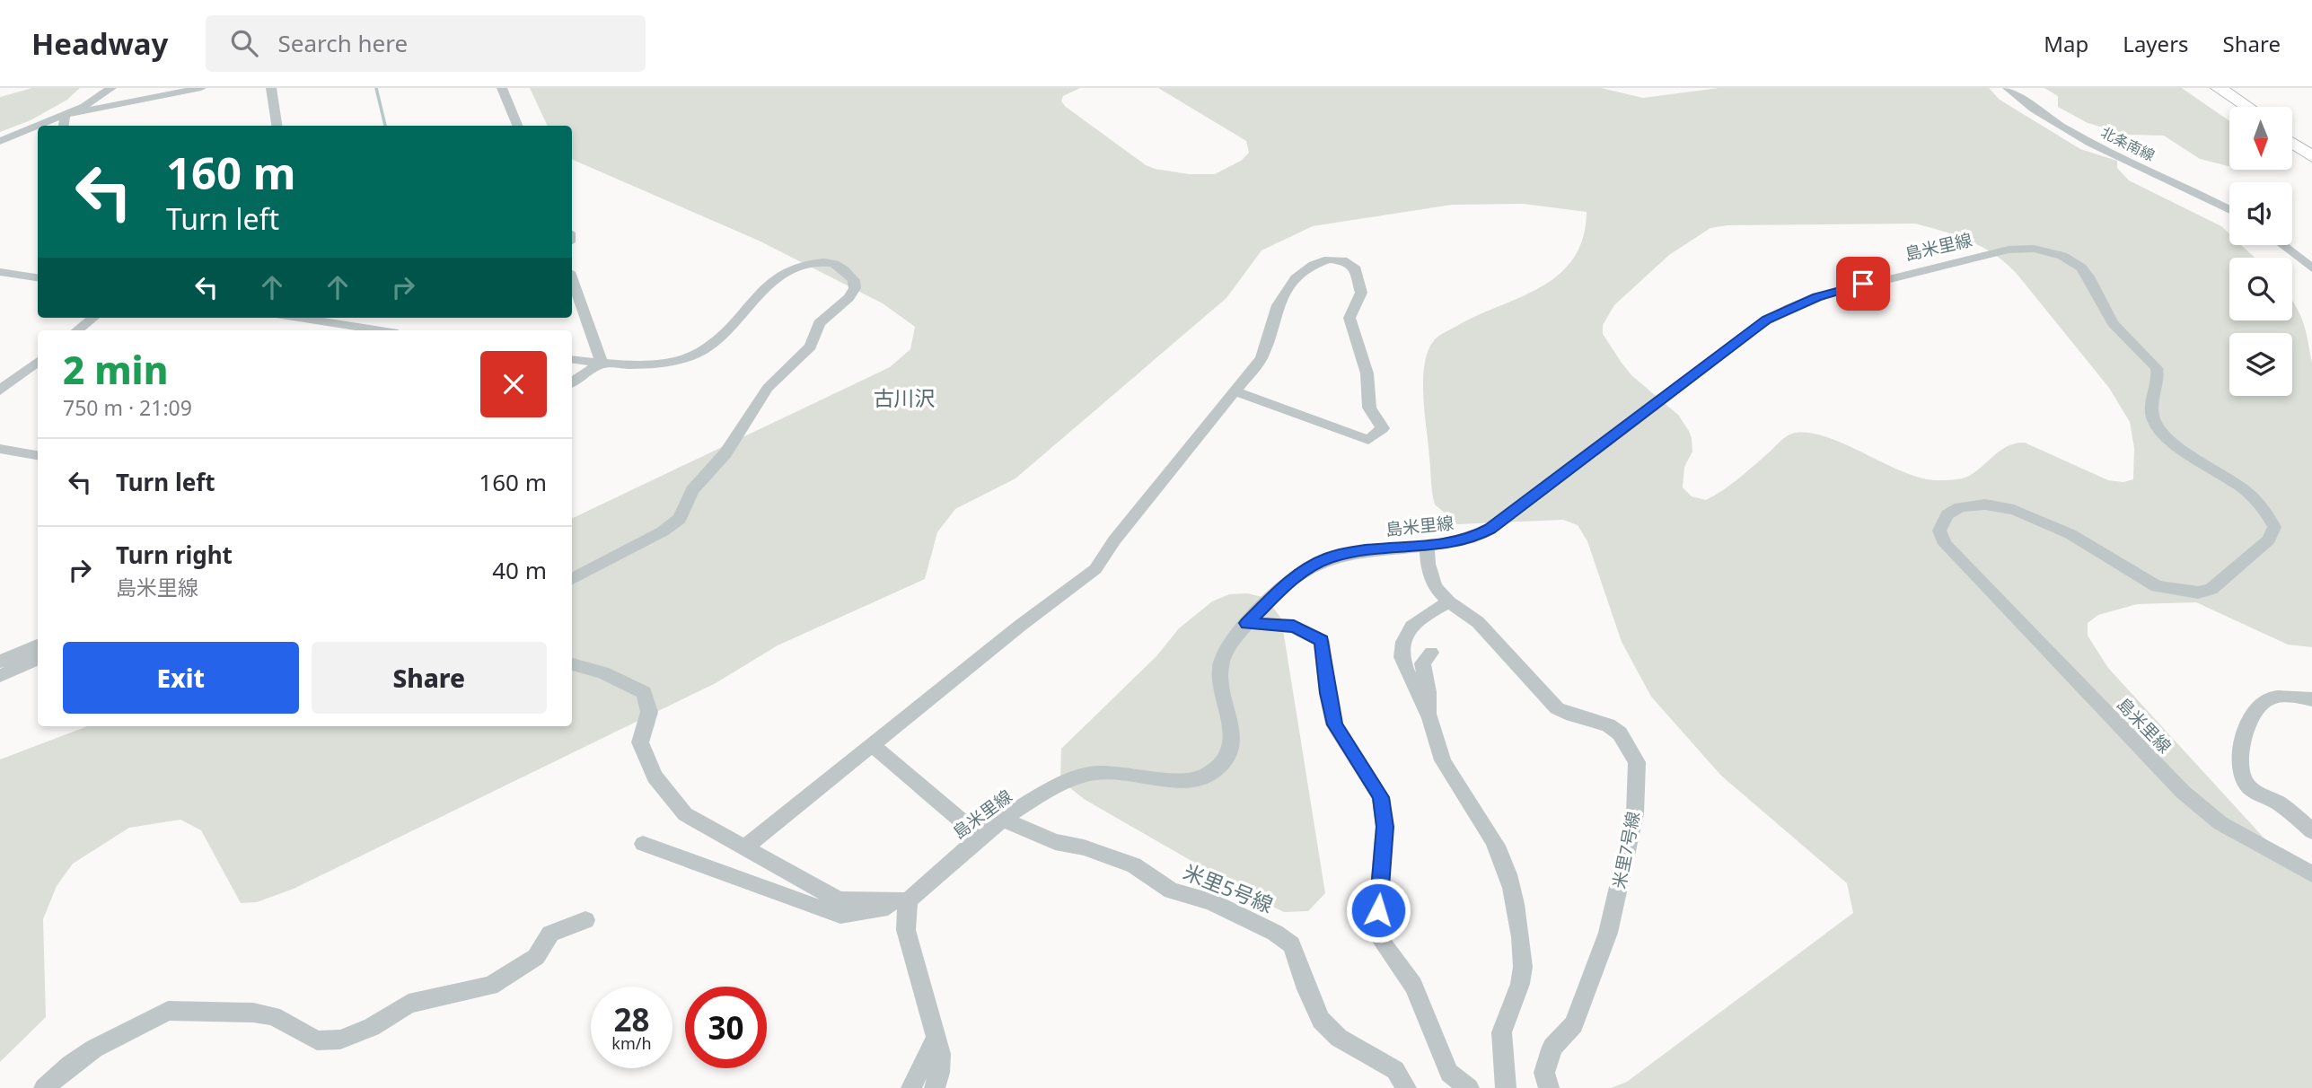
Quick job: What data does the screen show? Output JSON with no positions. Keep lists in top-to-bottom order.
{
  "streets": {
    "street": [
      "北条南線",
      "島米里線",
      "米里7号線",
      "米里5号線"
    ]
  },
  "crossings": [
    ["島米里線", "米里7号線"],
    ["島米里線", "米里5号線"]
  ],
  "districts": ["古川沢"],
  "north": "bottom",
  "page": {
    "header": "Headway",
    "search": "Search here",
    "nav": ["Map", "Layers", "Share"],
    "turn": ["160 m", "Turn left"],
    "heading": ["2 min", "750 m · 21:09"],
    "list": [
      {
        "name": "Turn left",
        "value": "160 m"
      },
      {
        "name": "Turn right",
        "note": "島米里線",
        "value": "40 m"
      }
    ],
    "buttons": ["Exit", "Share"],
    "speed": "28 km/h",
    "limit": "30"
  }
}
